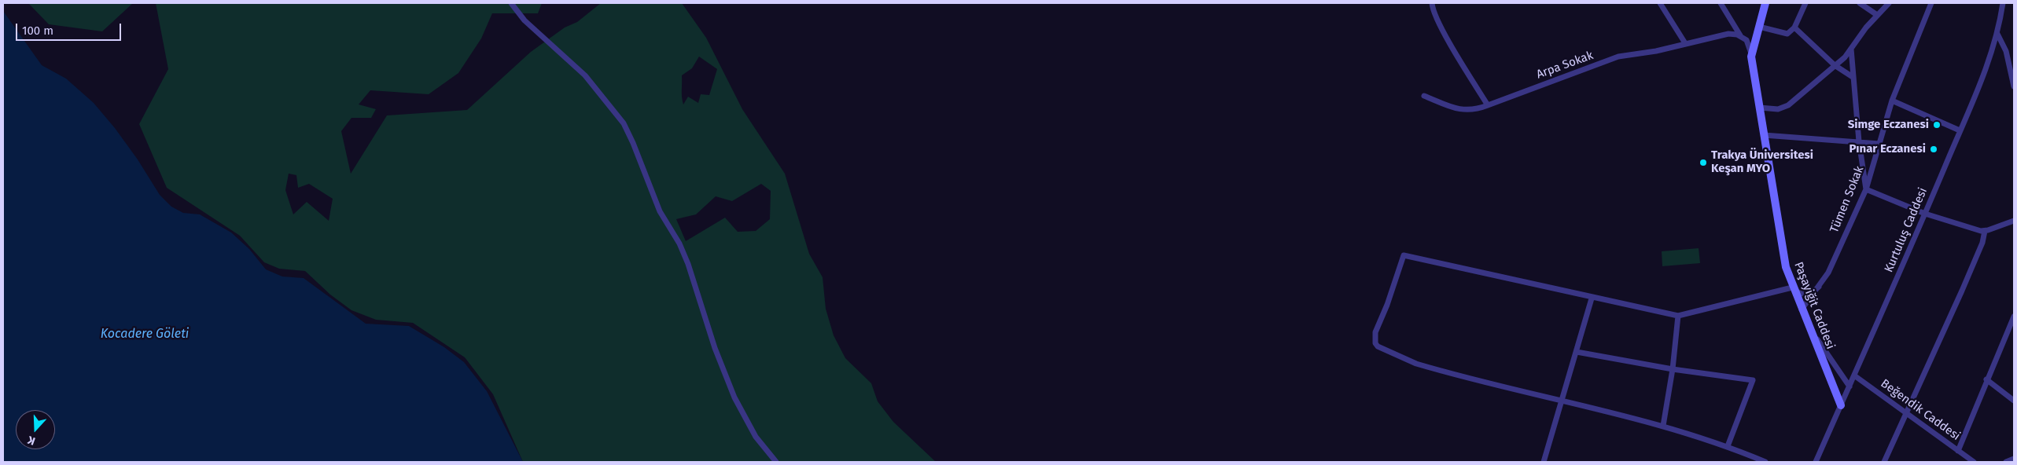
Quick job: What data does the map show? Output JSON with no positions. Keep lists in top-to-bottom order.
{
  "streets": {
    "main road": ["Paşayiğit Caddesi"],
    "street": [
      "Arpa Sokak",
      "Tümen Sokak",
      "Kurtuluş Caddesi",
      "Beğendik Caddesi"
    ]
  },
  "crossings": [
    ["Tümen Sokak", "Paşayiğit Caddesi"],
    ["Kurtuluş Caddesi", "Paşayiğit Caddesi"],
    ["Kurtuluş Caddesi", "Beğendik Caddesi"]
  ],
  "water": ["Kocadere Göleti"],
  "places": ["Simge Eczanesi", "Pınar Eczanesi", "Trakya Üniversitesi Keşan MYO"],
  "scale_bar": "100 m",
  "north": "bottom"
}
